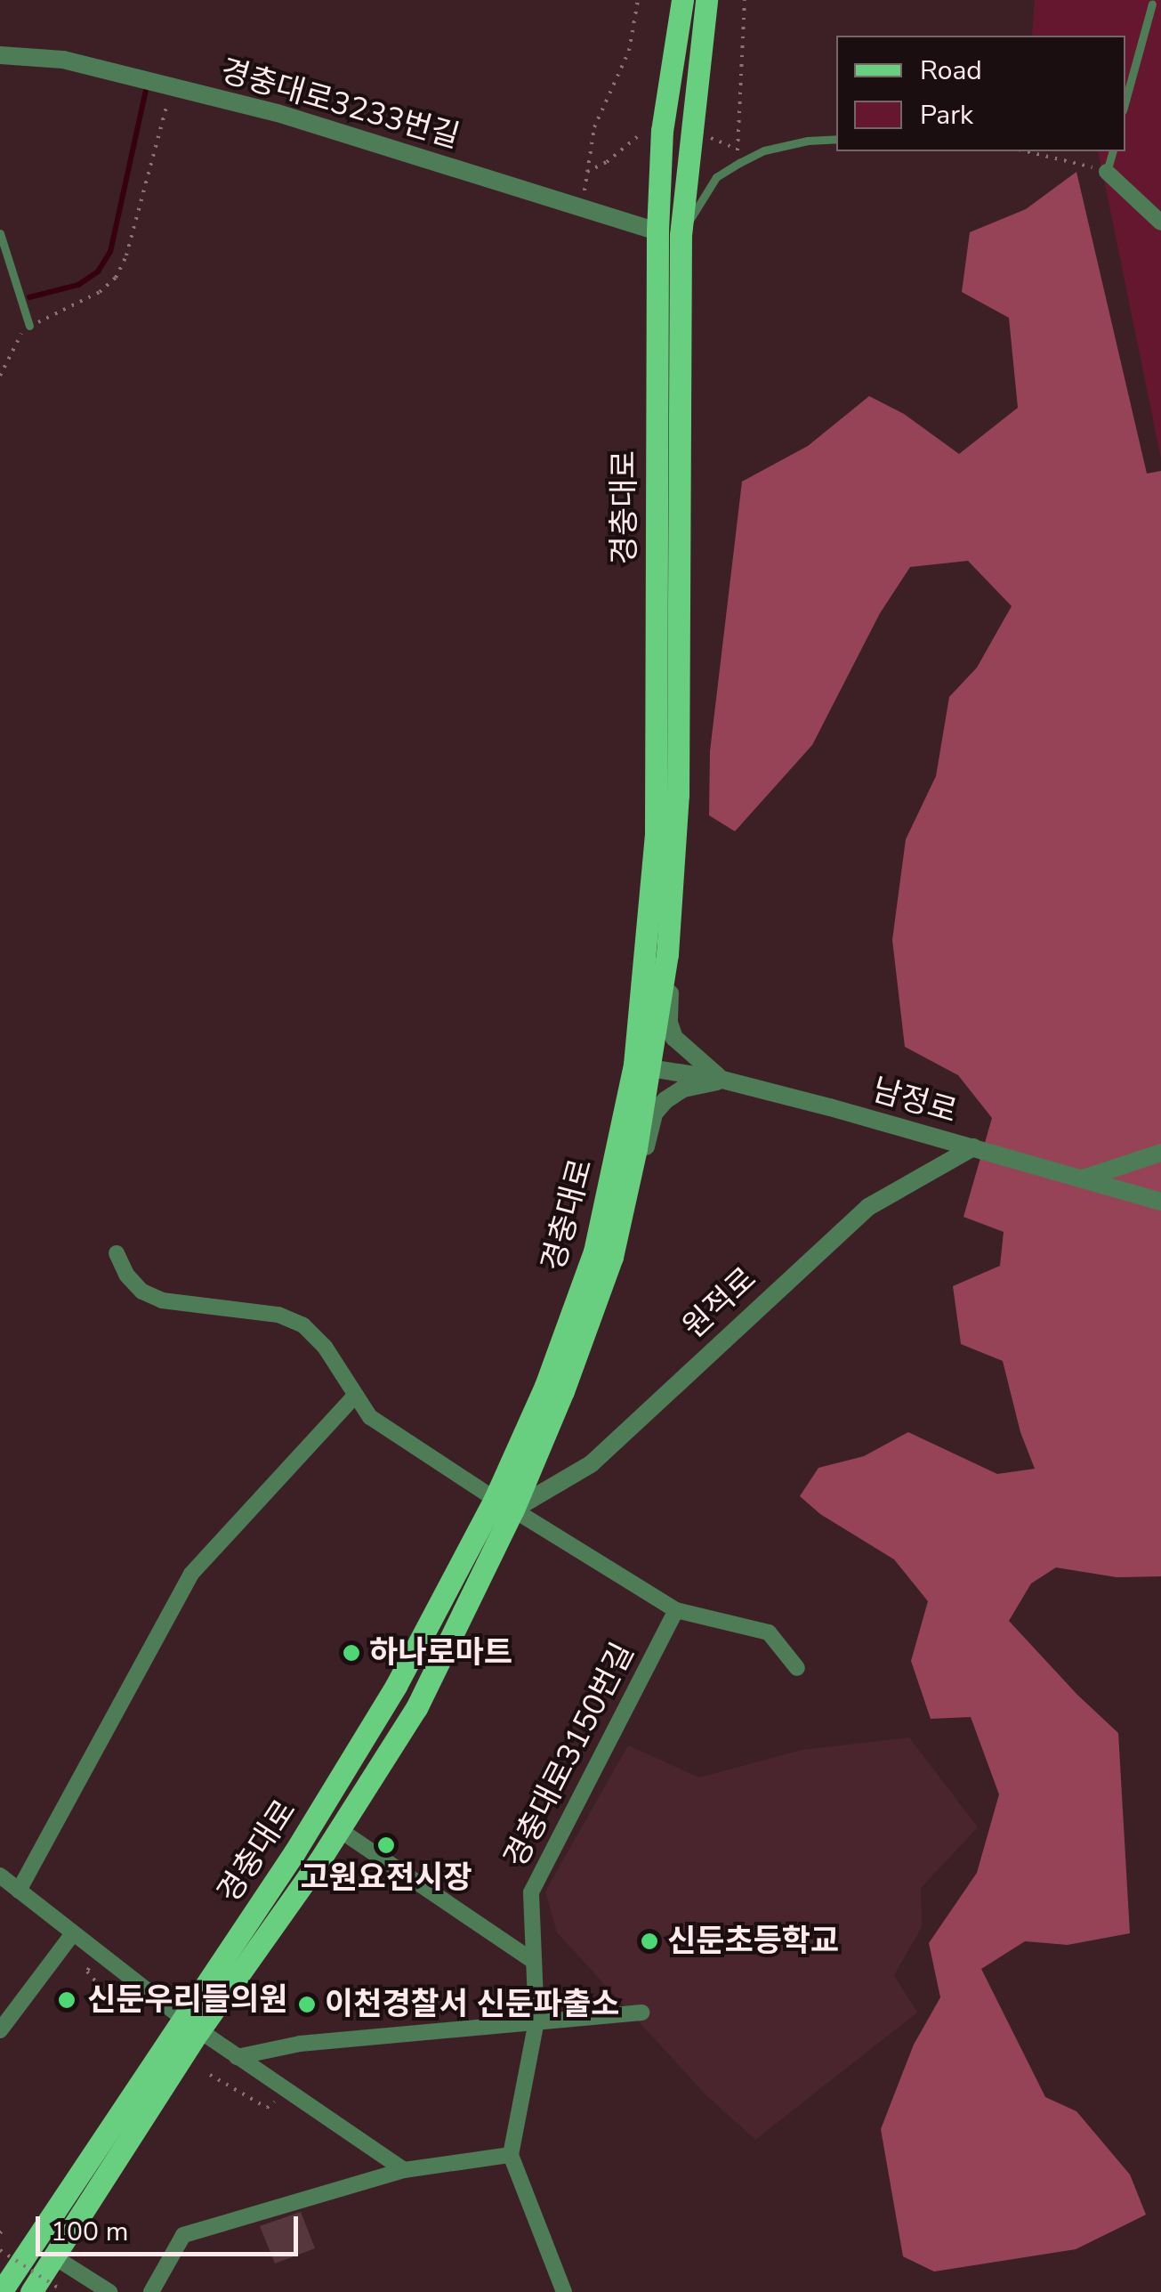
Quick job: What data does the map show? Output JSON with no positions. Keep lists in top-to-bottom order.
{
  "streets": {
    "main road": ["경충대로"],
    "street": [
      "경충대로3233번길",
      "남정로",
      "원적로",
      "경충대로3150번길"
    ]
  },
  "crossings": [
    ["경충대로3233번길", "경충대로"],
    ["경충대로", "남정로"],
    ["경충대로", "원적로"],
    ["남정로", "원적로"]
  ],
  "places": [
    "하나로마트",
    "고원요전시장",
    "신둔초등학교",
    "신둔우리들의원",
    "이천경찰서 신둔파출소"
  ],
  "legend": ["Road", "Park"],
  "scale_bar": "100 m"
}
